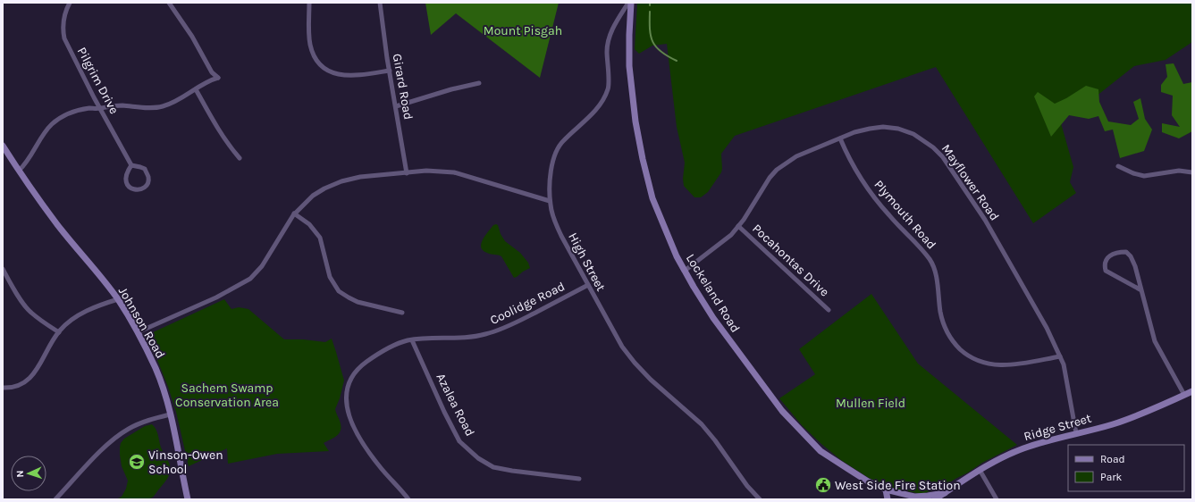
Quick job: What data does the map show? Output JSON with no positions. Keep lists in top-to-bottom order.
{
  "streets": {
    "main road": ["Lockeland Road", "Johnson Road", "Ridge Street"],
    "street": [
      "Pilgrim Drive",
      "Girard Road",
      "Mayflower Road",
      "Plymouth Road",
      "Pocahontas Drive",
      "High Street",
      "Coolidge Road",
      "Azalea Road"
    ]
  },
  "crossings": [
    ["Mayflower Road", "Plymouth Road"],
    ["Mayflower Road", "Pocahontas Drive"],
    ["Mayflower Road", "Lockeland Road"],
    ["Mayflower Road", "Ridge Street"],
    ["High Street", "Lockeland Road"],
    ["High Street", "Coolidge Road"],
    ["Lockeland Road", "Ridge Street"],
    ["Coolidge Road", "Azalea Road"]
  ],
  "parks": ["Mount Pisgah", "Sachem Swamp Conservation Area", "Mullen Field"],
  "places": {
    "school or university": ["Vinson-Owen School"],
    "public building": ["West Side Fire Station"]
  },
  "legend": ["Road", "Park"],
  "north": "left"
}
